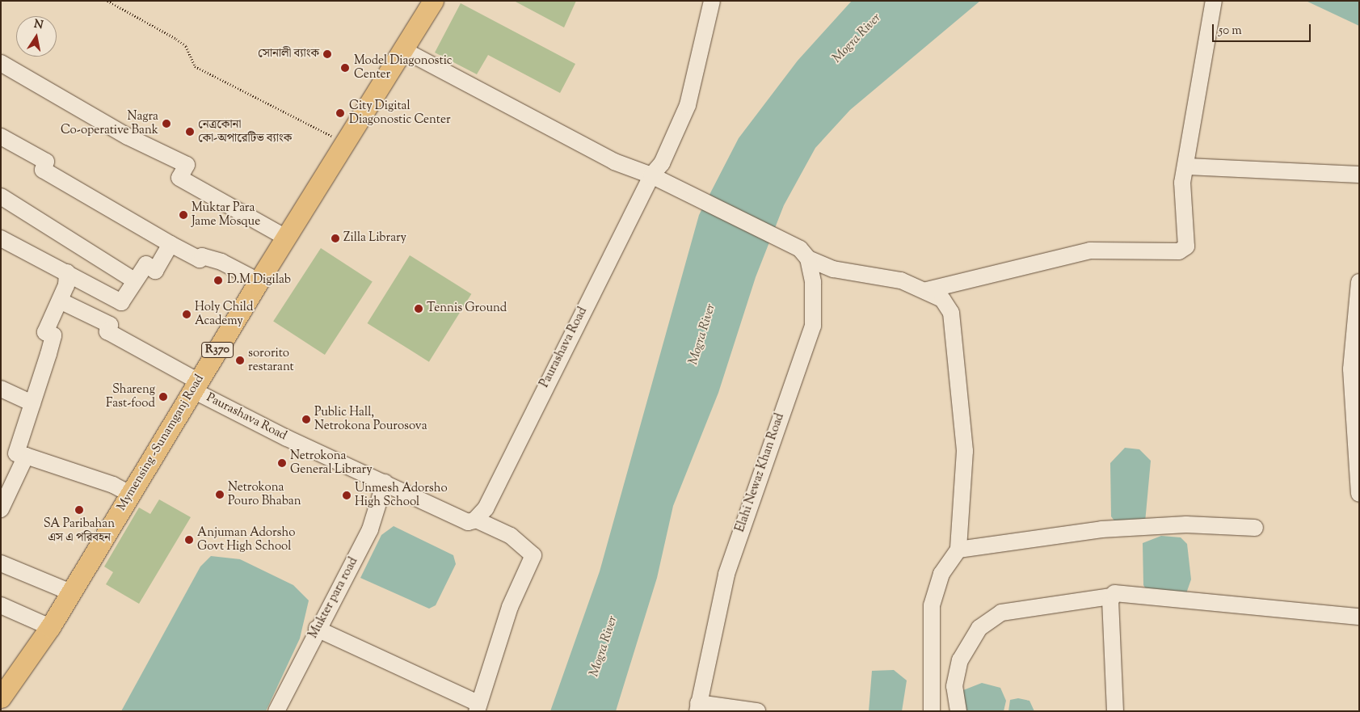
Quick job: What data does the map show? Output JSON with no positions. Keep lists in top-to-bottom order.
{
  "streets": {
    "main road": ["R370", "Mymensing -Sunamganj Road"],
    "street": ["Paurashava Road", "Elahi Newaz Khan Road", "Mukter para road"]
  },
  "crossings": [
    ["Paurashava Road", "Mymensing -Sunamganj Road"],
    ["Paurashava Road", "Mukter para road"]
  ],
  "water": ["Mogra River"],
  "places": [
    "সোনালী ব্যাংক",
    "Model Diagonostic Center",
    "City Digital Diagonostic Center",
    "Nagra Co-operative Bank",
    "নেত্রকোনা কো-অপারেটিভ ব্যাংক",
    "Muktar Para Jame Mosque",
    "Zilla Library",
    "D.M Digilab",
    "Tennis Ground",
    "Holy Child Academy",
    "sororito restarant",
    "Shareng Fast-food",
    "Public Hall, Netrokona Pourosova",
    "Netrokona General Library",
    "Netrokona Pouro Bhaban",
    "Unmesh Adorsho High School",
    "SA Paribahan এস এ পরিবহন",
    "Anjuman Adorsho Govt High School"
  ],
  "scale_bar": "50 m",
  "north": "top"
}
